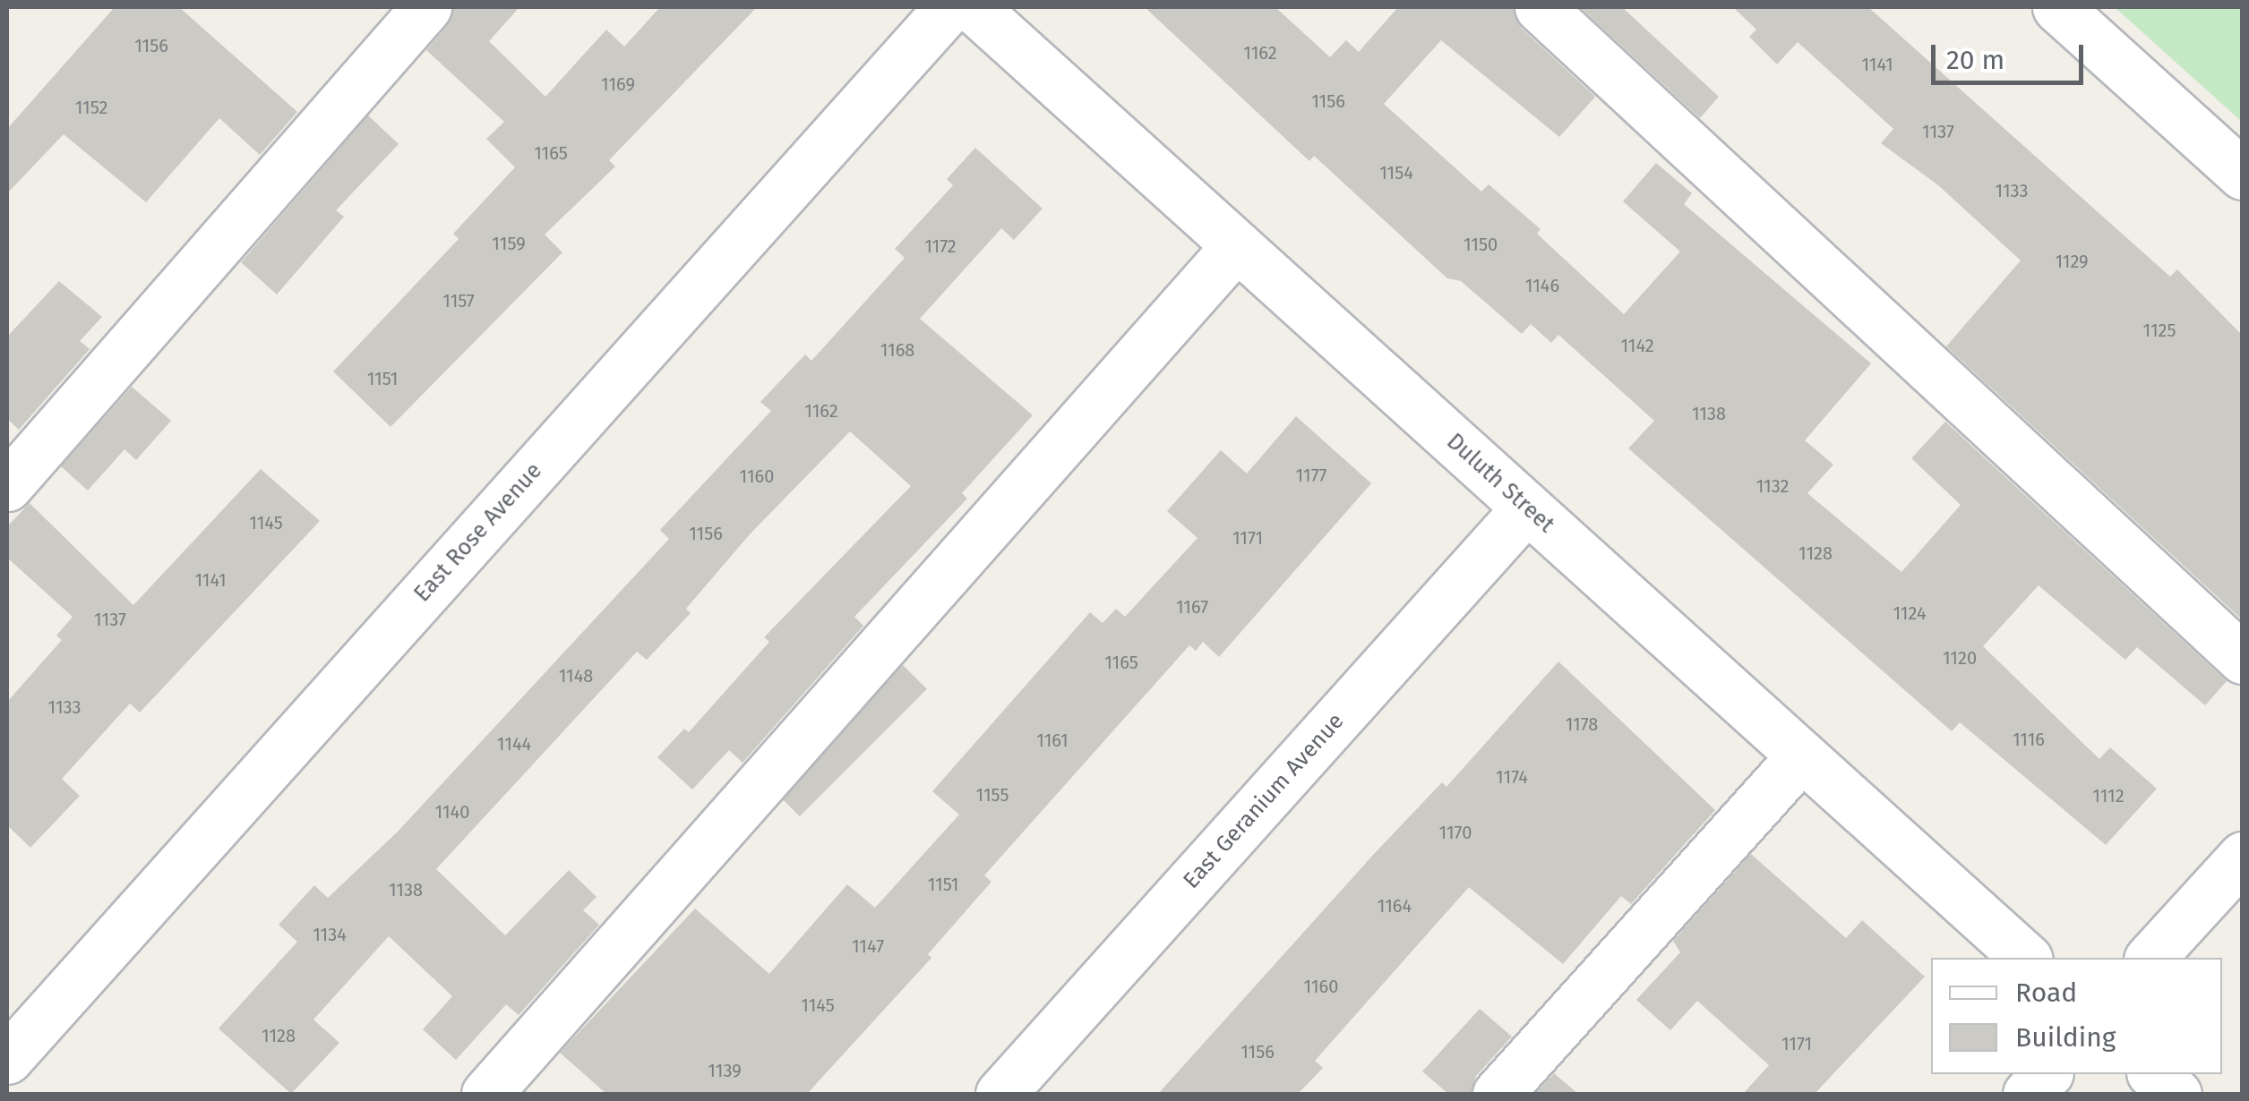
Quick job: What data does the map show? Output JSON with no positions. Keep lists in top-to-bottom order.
{
  "streets": {
    "street": ["Duluth Street", "East Rose Avenue", "East Geranium Avenue"]
  },
  "crossings": [
    ["Duluth Street", "East Geranium Avenue"]
  ],
  "house_numbers": [
    "1156",
    "1162",
    "1141",
    "1169",
    "1156",
    "1152",
    "1137",
    "1165",
    "1154",
    "1133",
    "1159",
    "1150",
    "1172",
    "1129",
    "1146",
    "1157",
    "1125",
    "1142",
    "1168",
    "1151",
    "1162",
    "1138",
    "1177",
    "1160",
    "1132",
    "1145",
    "1156",
    "1171",
    "1128",
    "1141",
    "1167",
    "1124",
    "1137",
    "1120",
    "1165",
    "1148",
    "1133",
    "1178",
    "1116",
    "1161",
    "1144",
    "1174",
    "1155",
    "1112",
    "1140",
    "1170",
    "1151",
    "1138",
    "1164",
    "1134",
    "1147",
    "1160",
    "1145",
    "1128",
    "1171",
    "1156",
    "1139"
  ],
  "legend": ["Road", "Building"],
  "scale_bar": "20 m"
}
